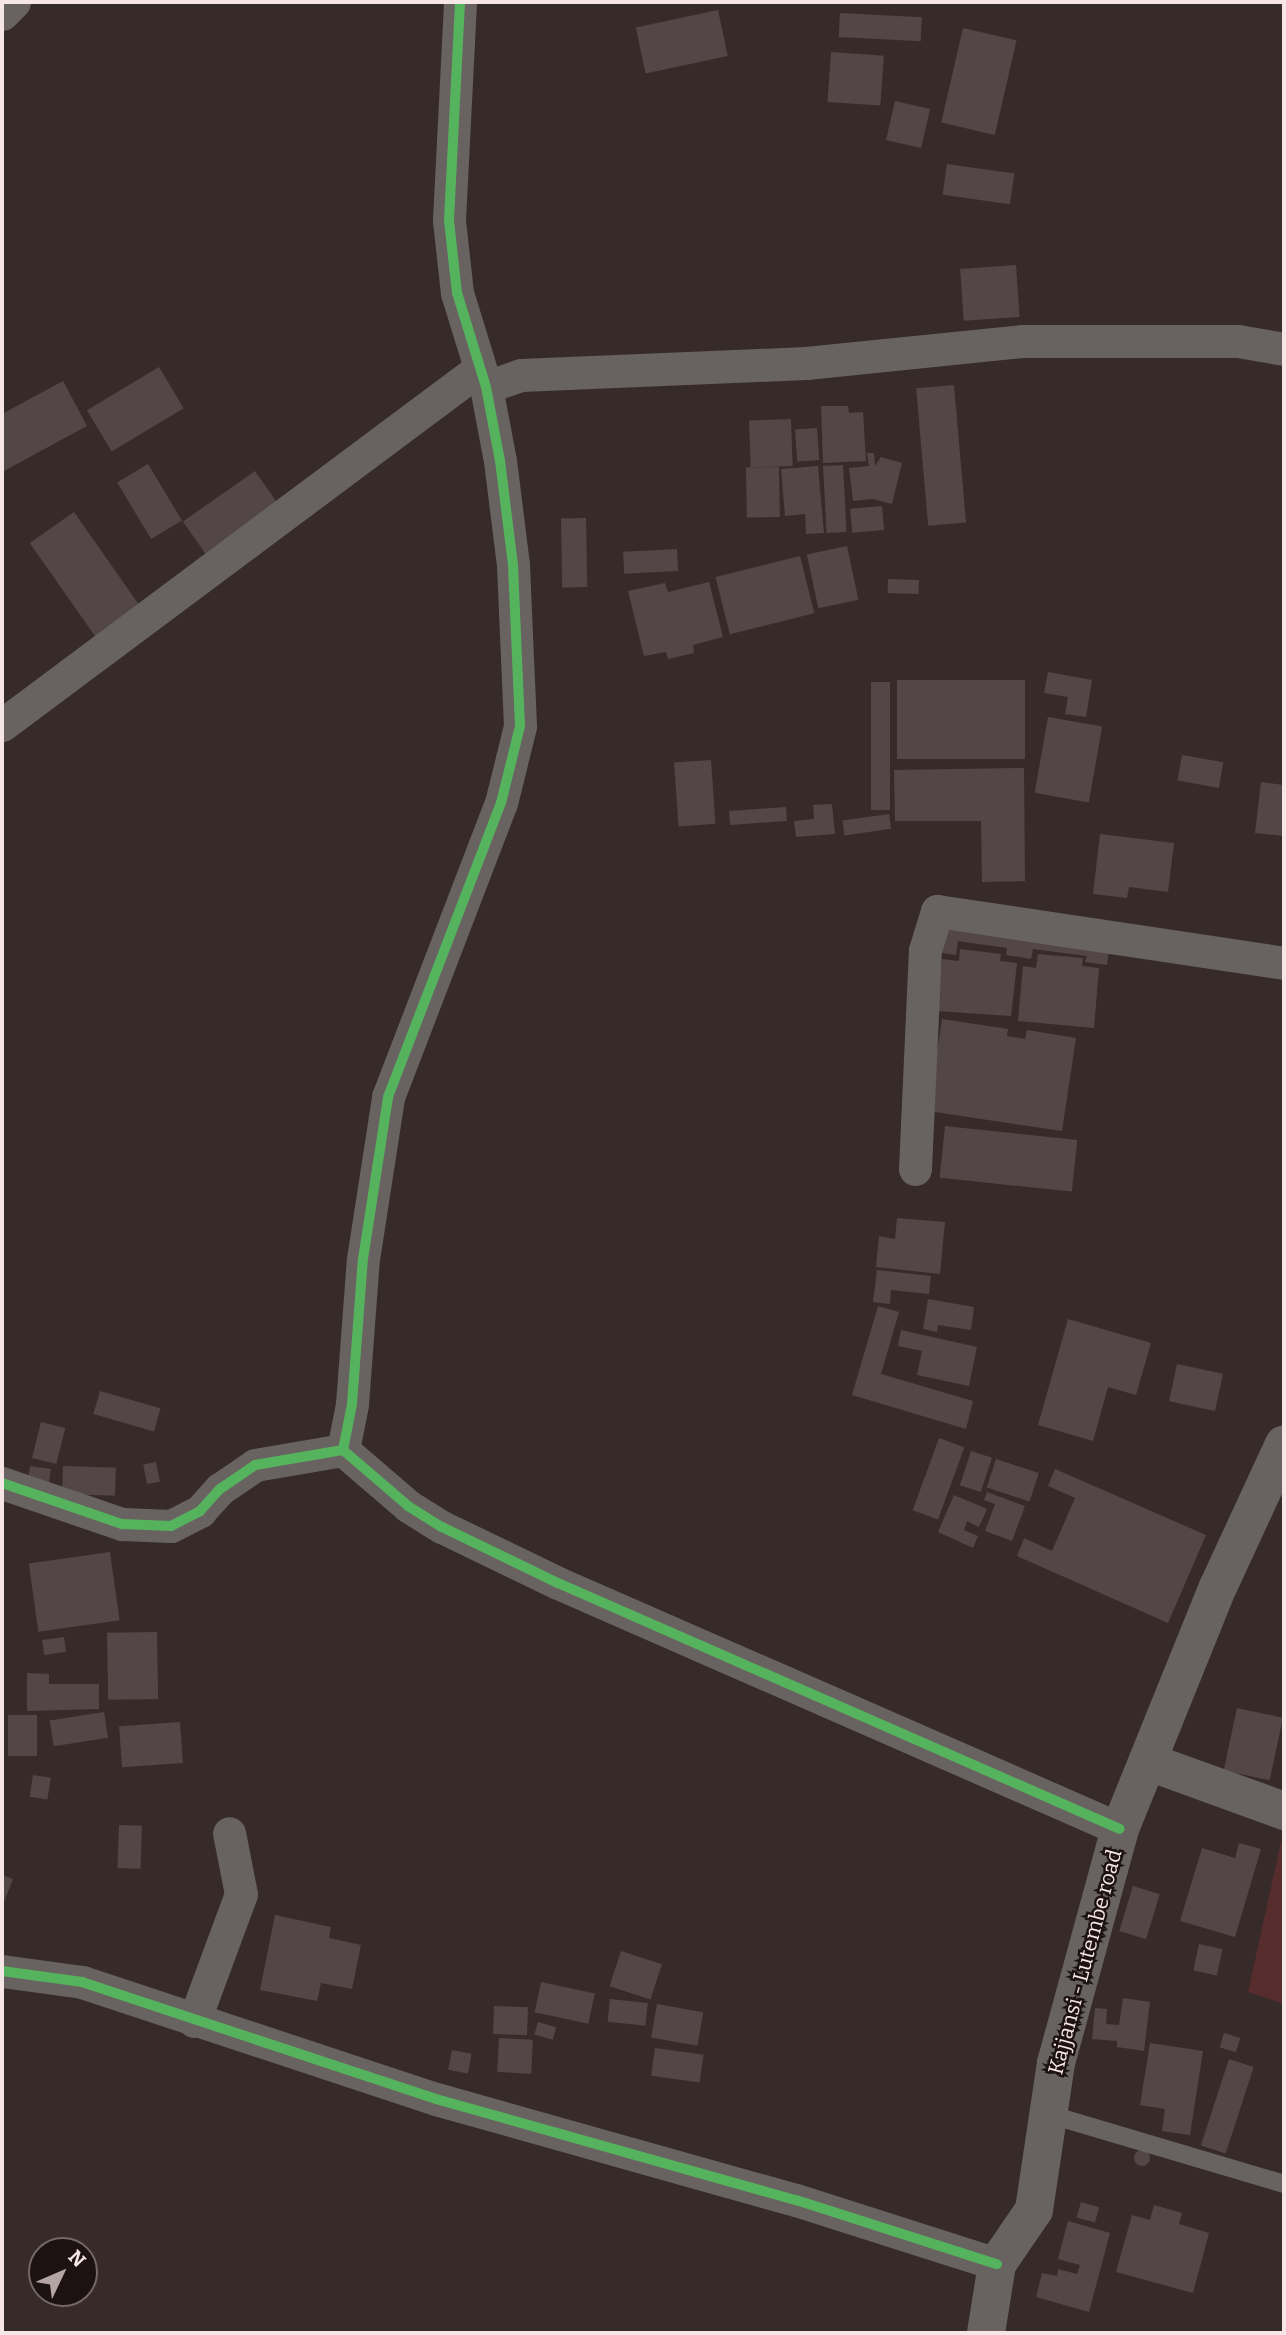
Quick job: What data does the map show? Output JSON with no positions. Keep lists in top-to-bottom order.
{
  "streets": {
    "street": ["Kajjansi - Lutembe road"]
  },
  "north": "top right"
}
